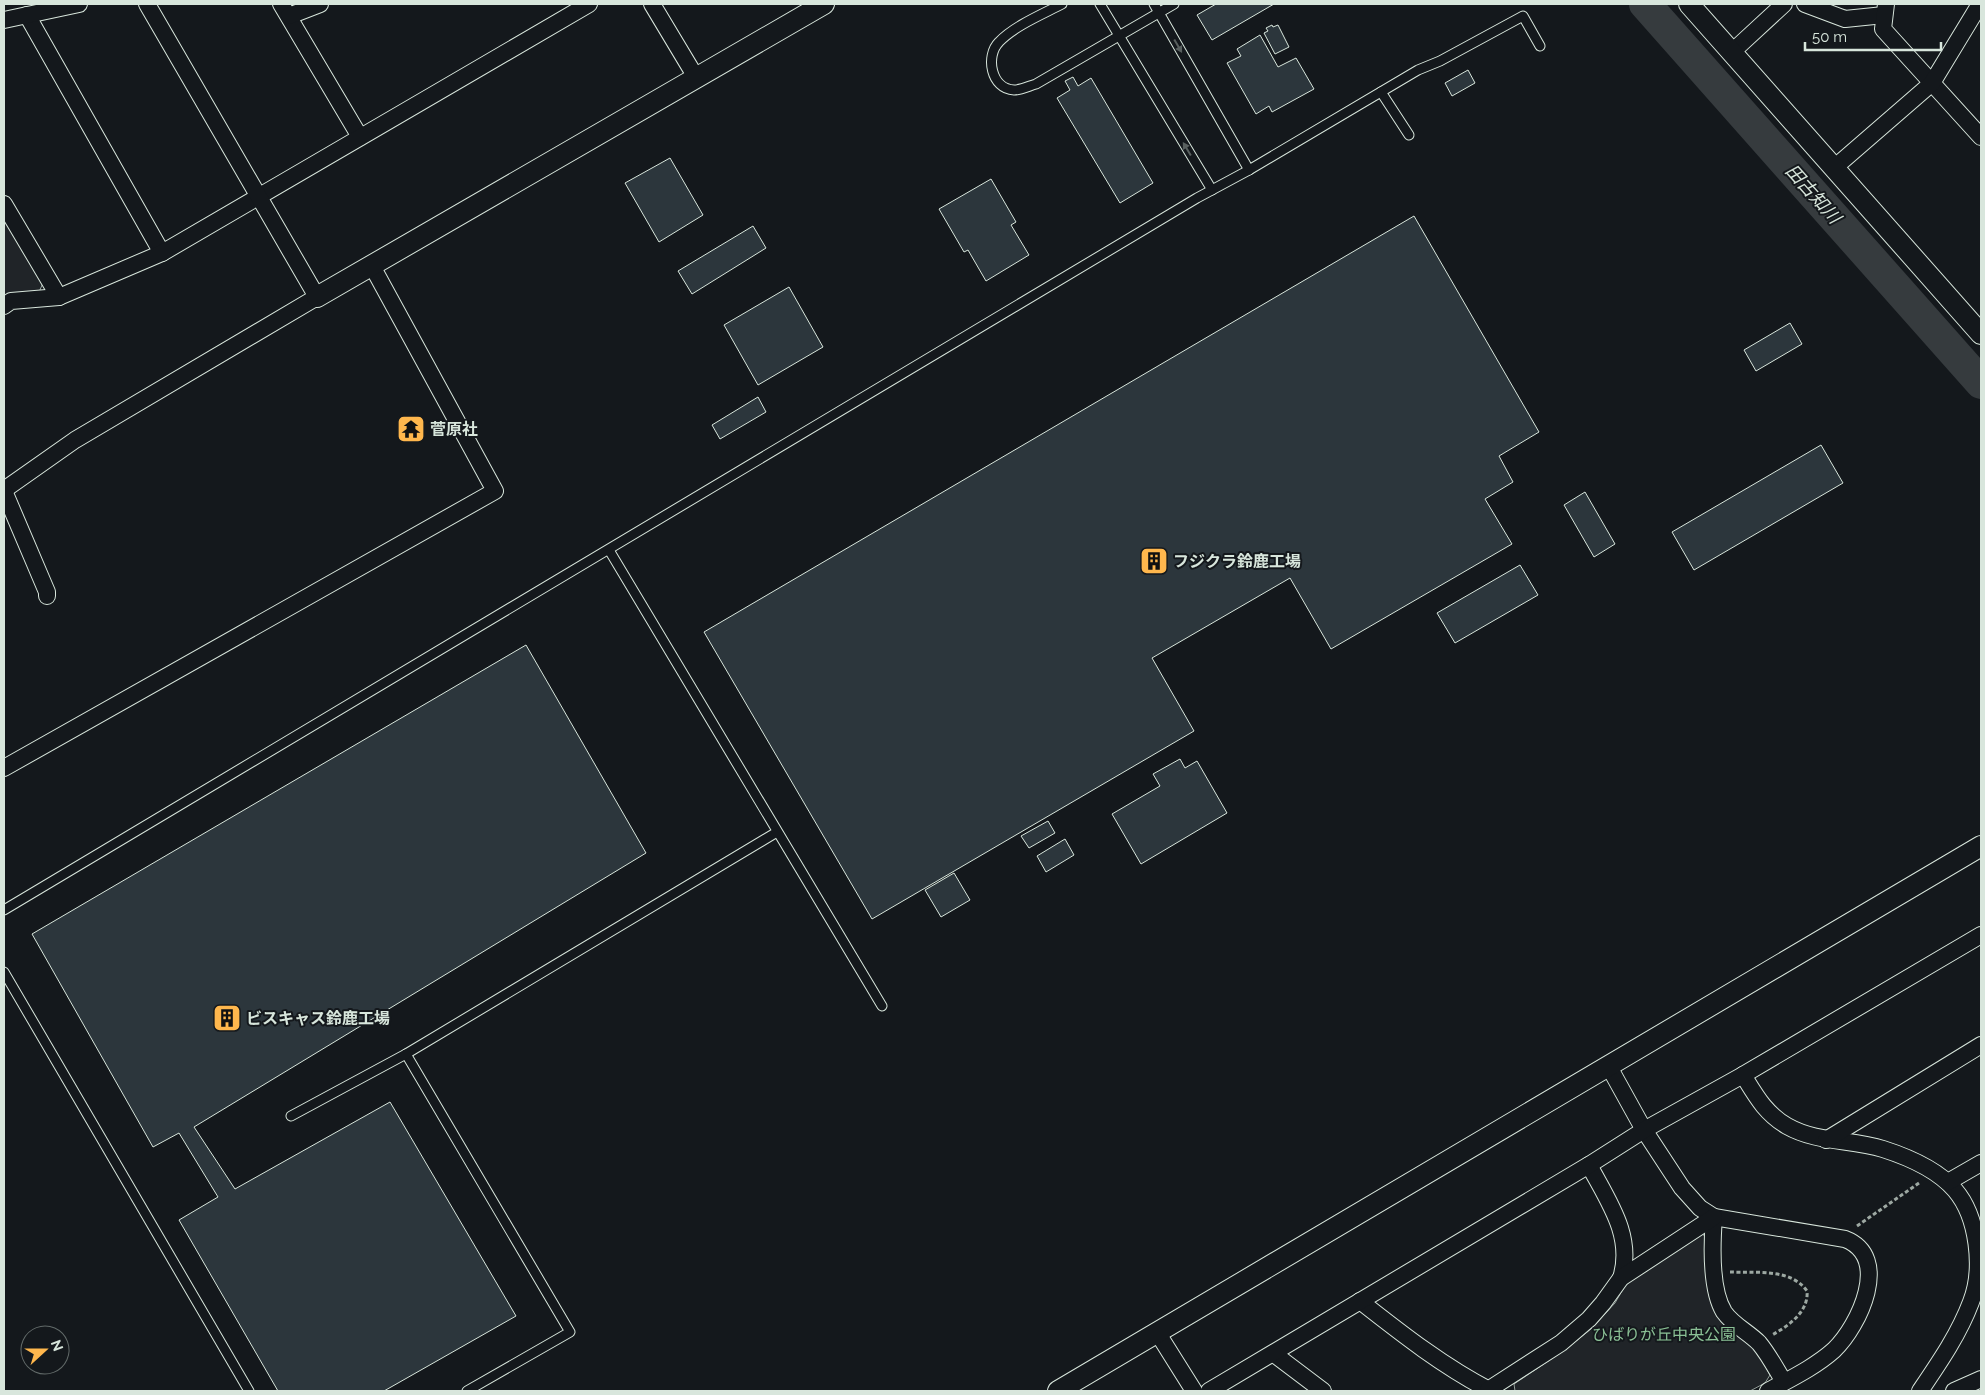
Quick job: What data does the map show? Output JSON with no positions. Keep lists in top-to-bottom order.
{
  "water": ["田古知川"],
  "parks": ["ひばりが丘中央公園"],
  "places": {
    "temple": ["菅原社"],
    "building": ["フジクラ鈴鹿工場", "ビスキャス鈴鹿工場"]
  },
  "scale_bar": "50 m",
  "north": "right"
}
